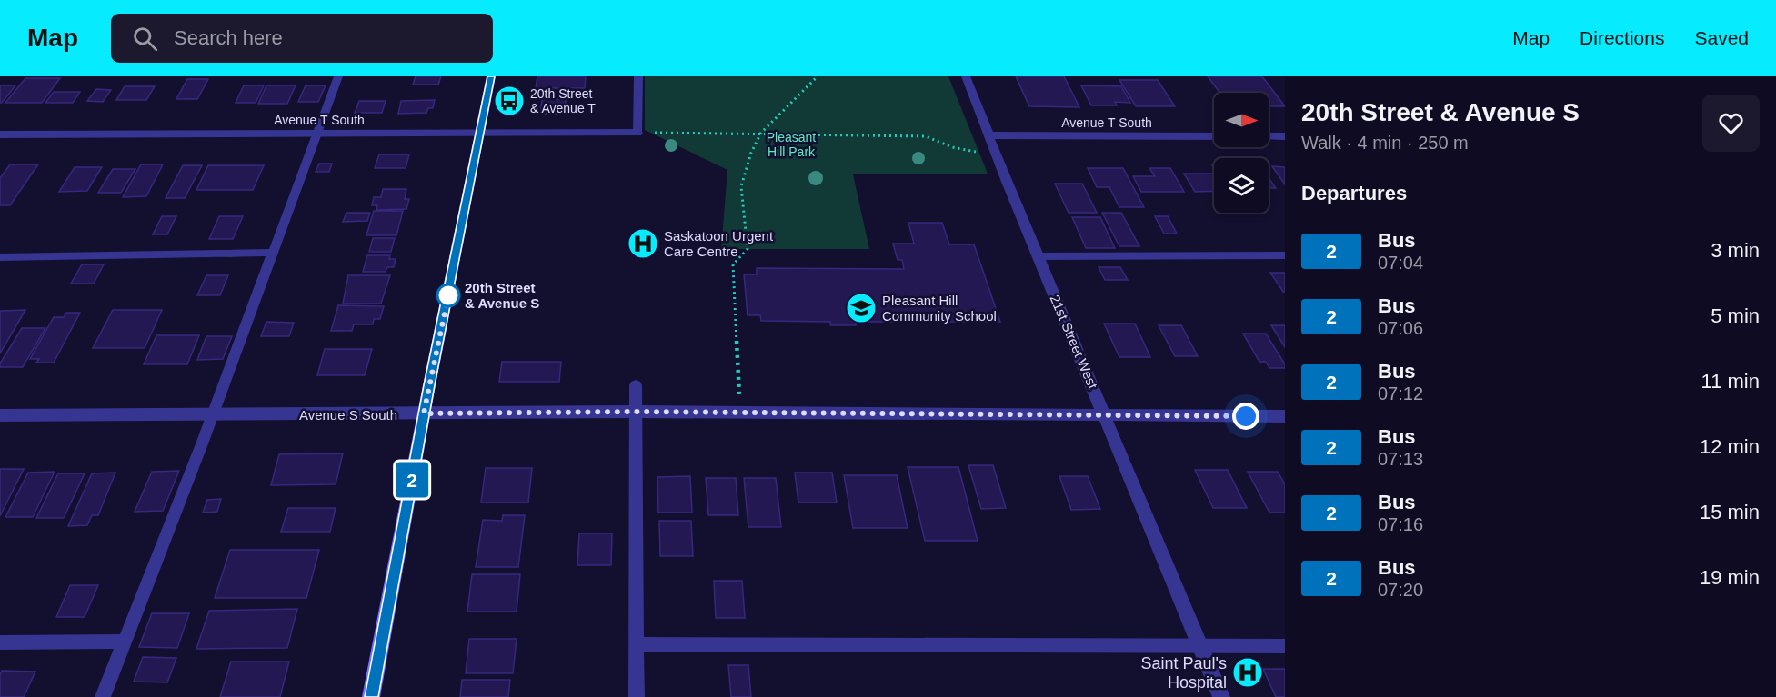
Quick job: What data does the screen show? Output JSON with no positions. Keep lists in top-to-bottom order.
{
  "streets": {
    "street": ["Avenue T South", "21st Street West", "Avenue S South"]
  },
  "crossings": [
    ["Avenue T South", "21st Street West"],
    ["21st Street West", "Avenue S South"]
  ],
  "parks": ["Pleasant Hill Park"],
  "places": {
    "bus stop": ["20th Street & Avenue T"],
    "hospital": ["Saskatoon Urgent Care Centre", "Saint Paul's Hospital"],
    "other": ["20th Street & Avenue S"],
    "school or university": ["Pleasant Hill Community School"]
  },
  "lines": ["bus line 2"],
  "north": "right",
  "page": {
    "header": "Map",
    "search": "Search here",
    "nav": ["Map", "Directions", "Saved"],
    "on_map": "2",
    "heading": [
      ["20th Street & Avenue S", "Walk · 4 min · 250 m"],
      "Departures"
    ],
    "list": [
      {
        "mark": "2",
        "name": "Bus",
        "note": "07:04",
        "value": "3 min"
      },
      {
        "mark": "2",
        "name": "Bus",
        "note": "07:06",
        "value": "5 min"
      },
      {
        "mark": "2",
        "name": "Bus",
        "note": "07:12",
        "value": "11 min"
      },
      {
        "mark": "2",
        "name": "Bus",
        "note": "07:13",
        "value": "12 min"
      },
      {
        "mark": "2",
        "name": "Bus",
        "note": "07:16",
        "value": "15 min"
      },
      {
        "mark": "2",
        "name": "Bus",
        "note": "07:20",
        "value": "19 min"
      }
    ]
  }
}
